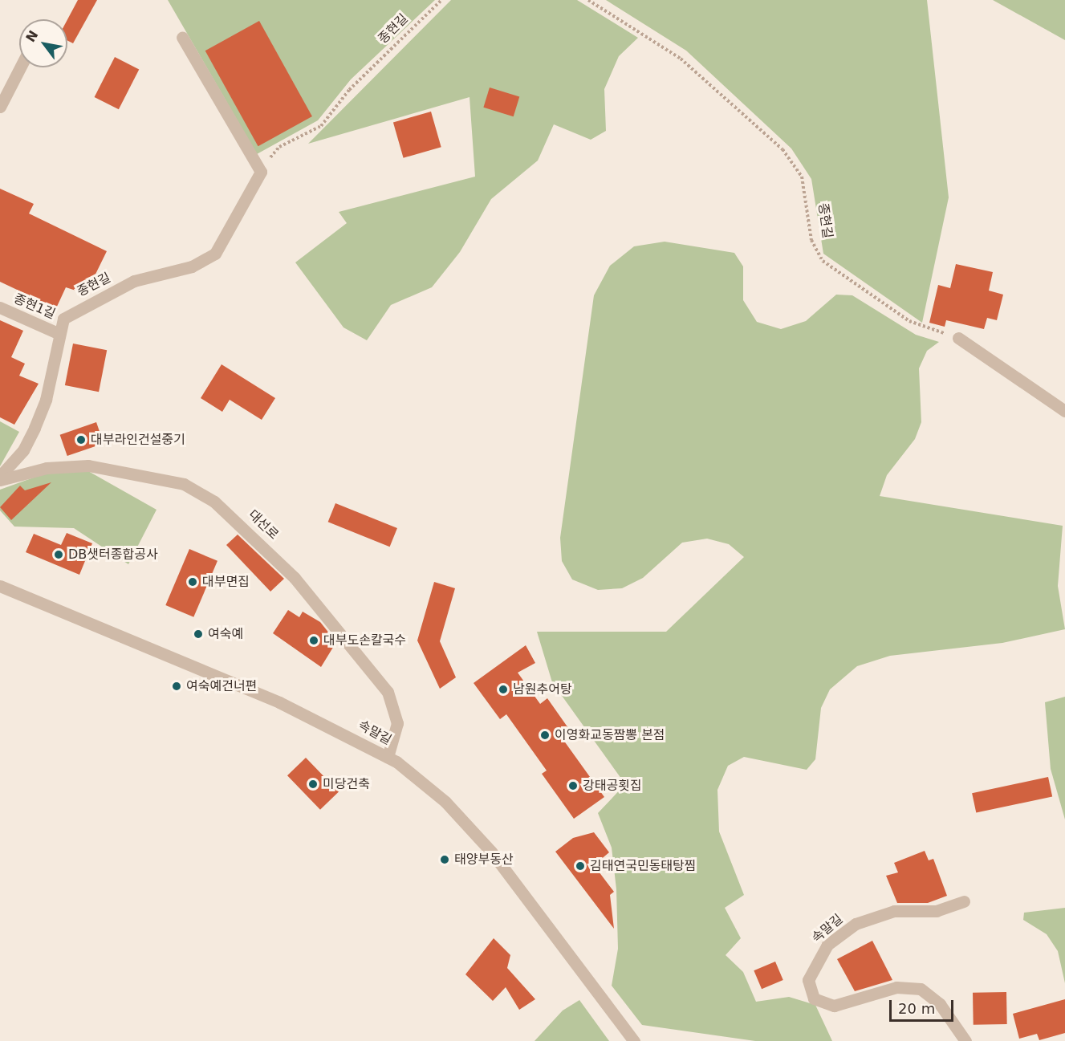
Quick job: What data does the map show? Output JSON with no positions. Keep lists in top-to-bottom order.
{
  "streets": {
    "street": [
      "종현길",
      "종현1길",
      "대선로",
      "속말길"
    ]
  },
  "crossings": [
    ["종현길", "종현1길"],
    ["대선로", "속말길"]
  ],
  "places": [
    "대부라인건설중기",
    "DB샛터종합공사",
    "대부면집",
    "여숙예",
    "대부도손칼국수",
    "여숙예건너편",
    "남원추어탕",
    "이영화교동짬뽕 본점",
    "미당건축",
    "강태공횟집",
    "태양부동산",
    "김태연국민동태탕찜"
  ],
  "scale_bar": "20 m",
  "north": "top left"
}
